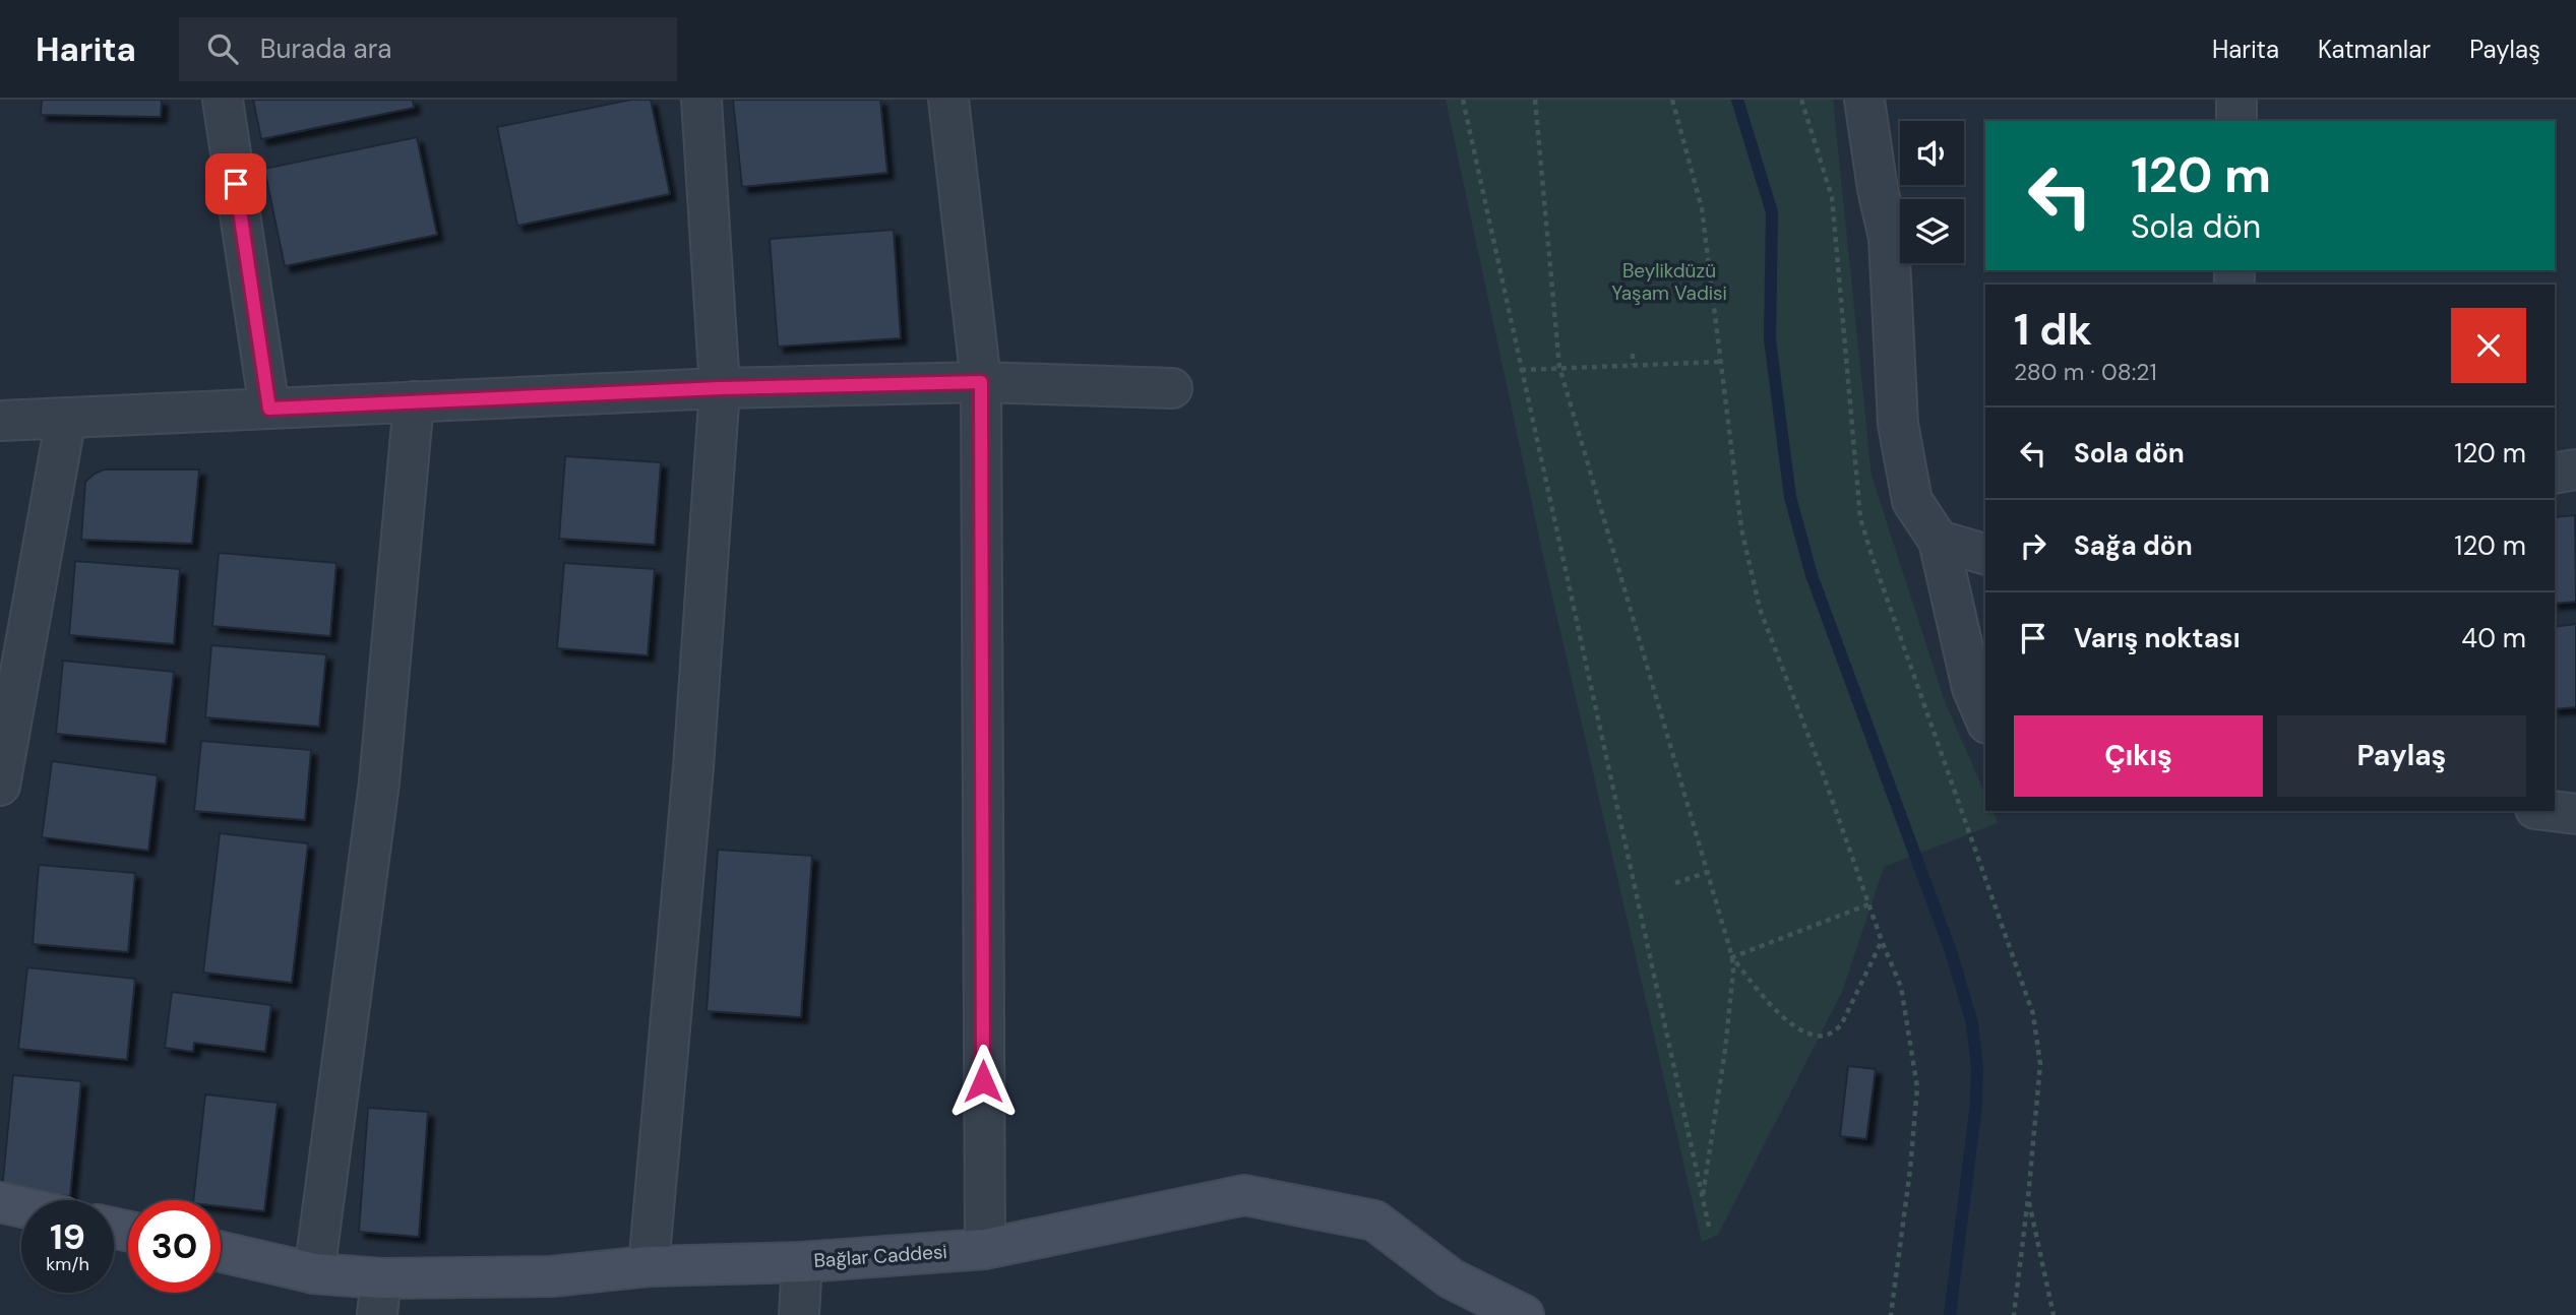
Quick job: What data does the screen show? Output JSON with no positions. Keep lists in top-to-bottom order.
{
  "streets": {
    "street": ["Bağlar Caddesi"]
  },
  "parks": ["Beylikdüzü Yaşam Vadisi"],
  "page": {
    "header": "Harita",
    "search": "Burada ara",
    "nav": ["Harita", "Katmanlar", "Paylaş"],
    "turn": ["120 m", "Sola dön"],
    "heading": ["1 dk", "280 m · 08:21"],
    "list": [
      {
        "name": "Sola dön",
        "value": "120 m"
      },
      {
        "name": "Sağa dön",
        "value": "120 m"
      },
      {
        "name": "Varış noktası",
        "value": "40 m"
      }
    ],
    "buttons": ["Çıkış", "Paylaş"],
    "speed": "19 km/h",
    "limit": "30"
  }
}
